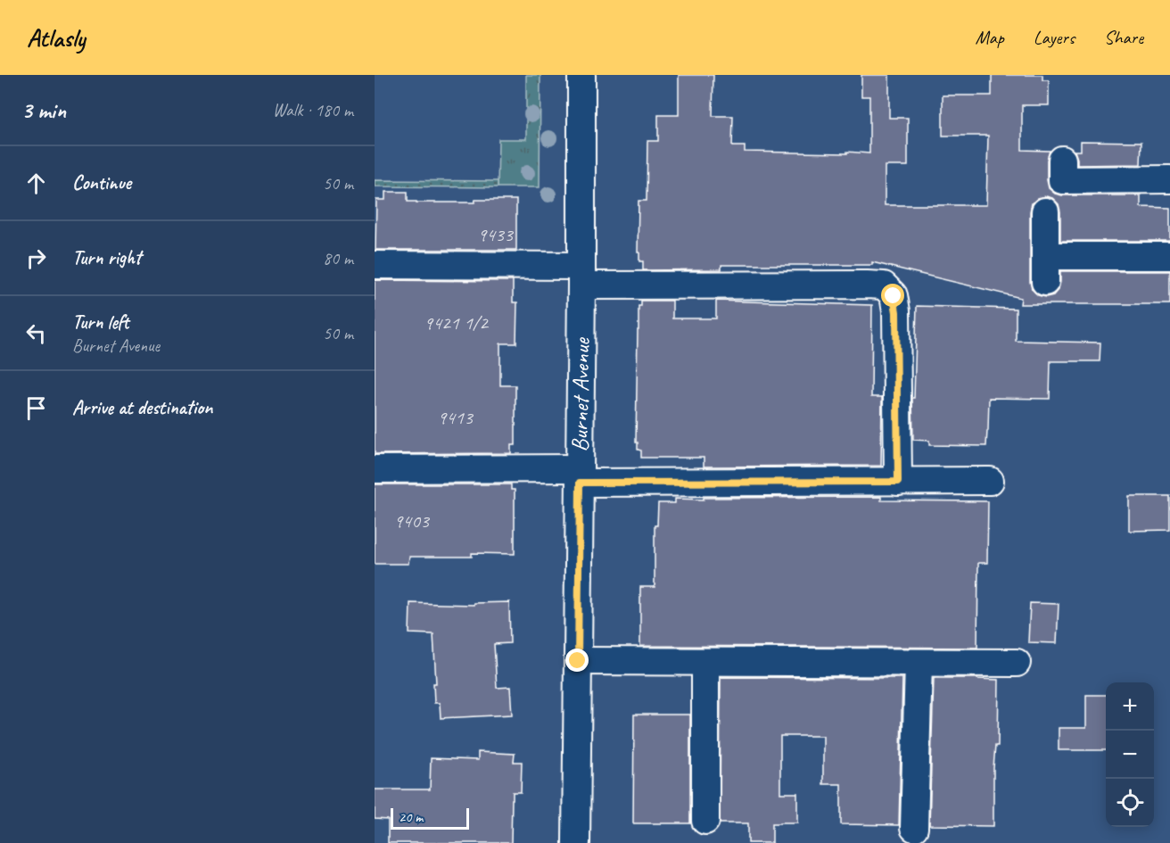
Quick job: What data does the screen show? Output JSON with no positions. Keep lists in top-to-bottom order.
{
  "streets": {
    "street": ["Burnet Avenue"]
  },
  "house_numbers": [
    "9433",
    "9421 1/2",
    "9413",
    "9403"
  ],
  "scale_bar": "20 m",
  "page": {
    "header": "Atlasly",
    "nav": ["Map", "Layers", "Share"],
    "heading": ["3 min", "Walk · 180 m"],
    "list": [
      ["Continue", "50 m"],
      ["Turn right", "80 m"],
      ["Turn left", "Burnet Avenue", "50 m"],
      "Arrive at destination"
    ],
    "map_buttons": ["+", "−"],
    "scale": "20 m"
  }
}
